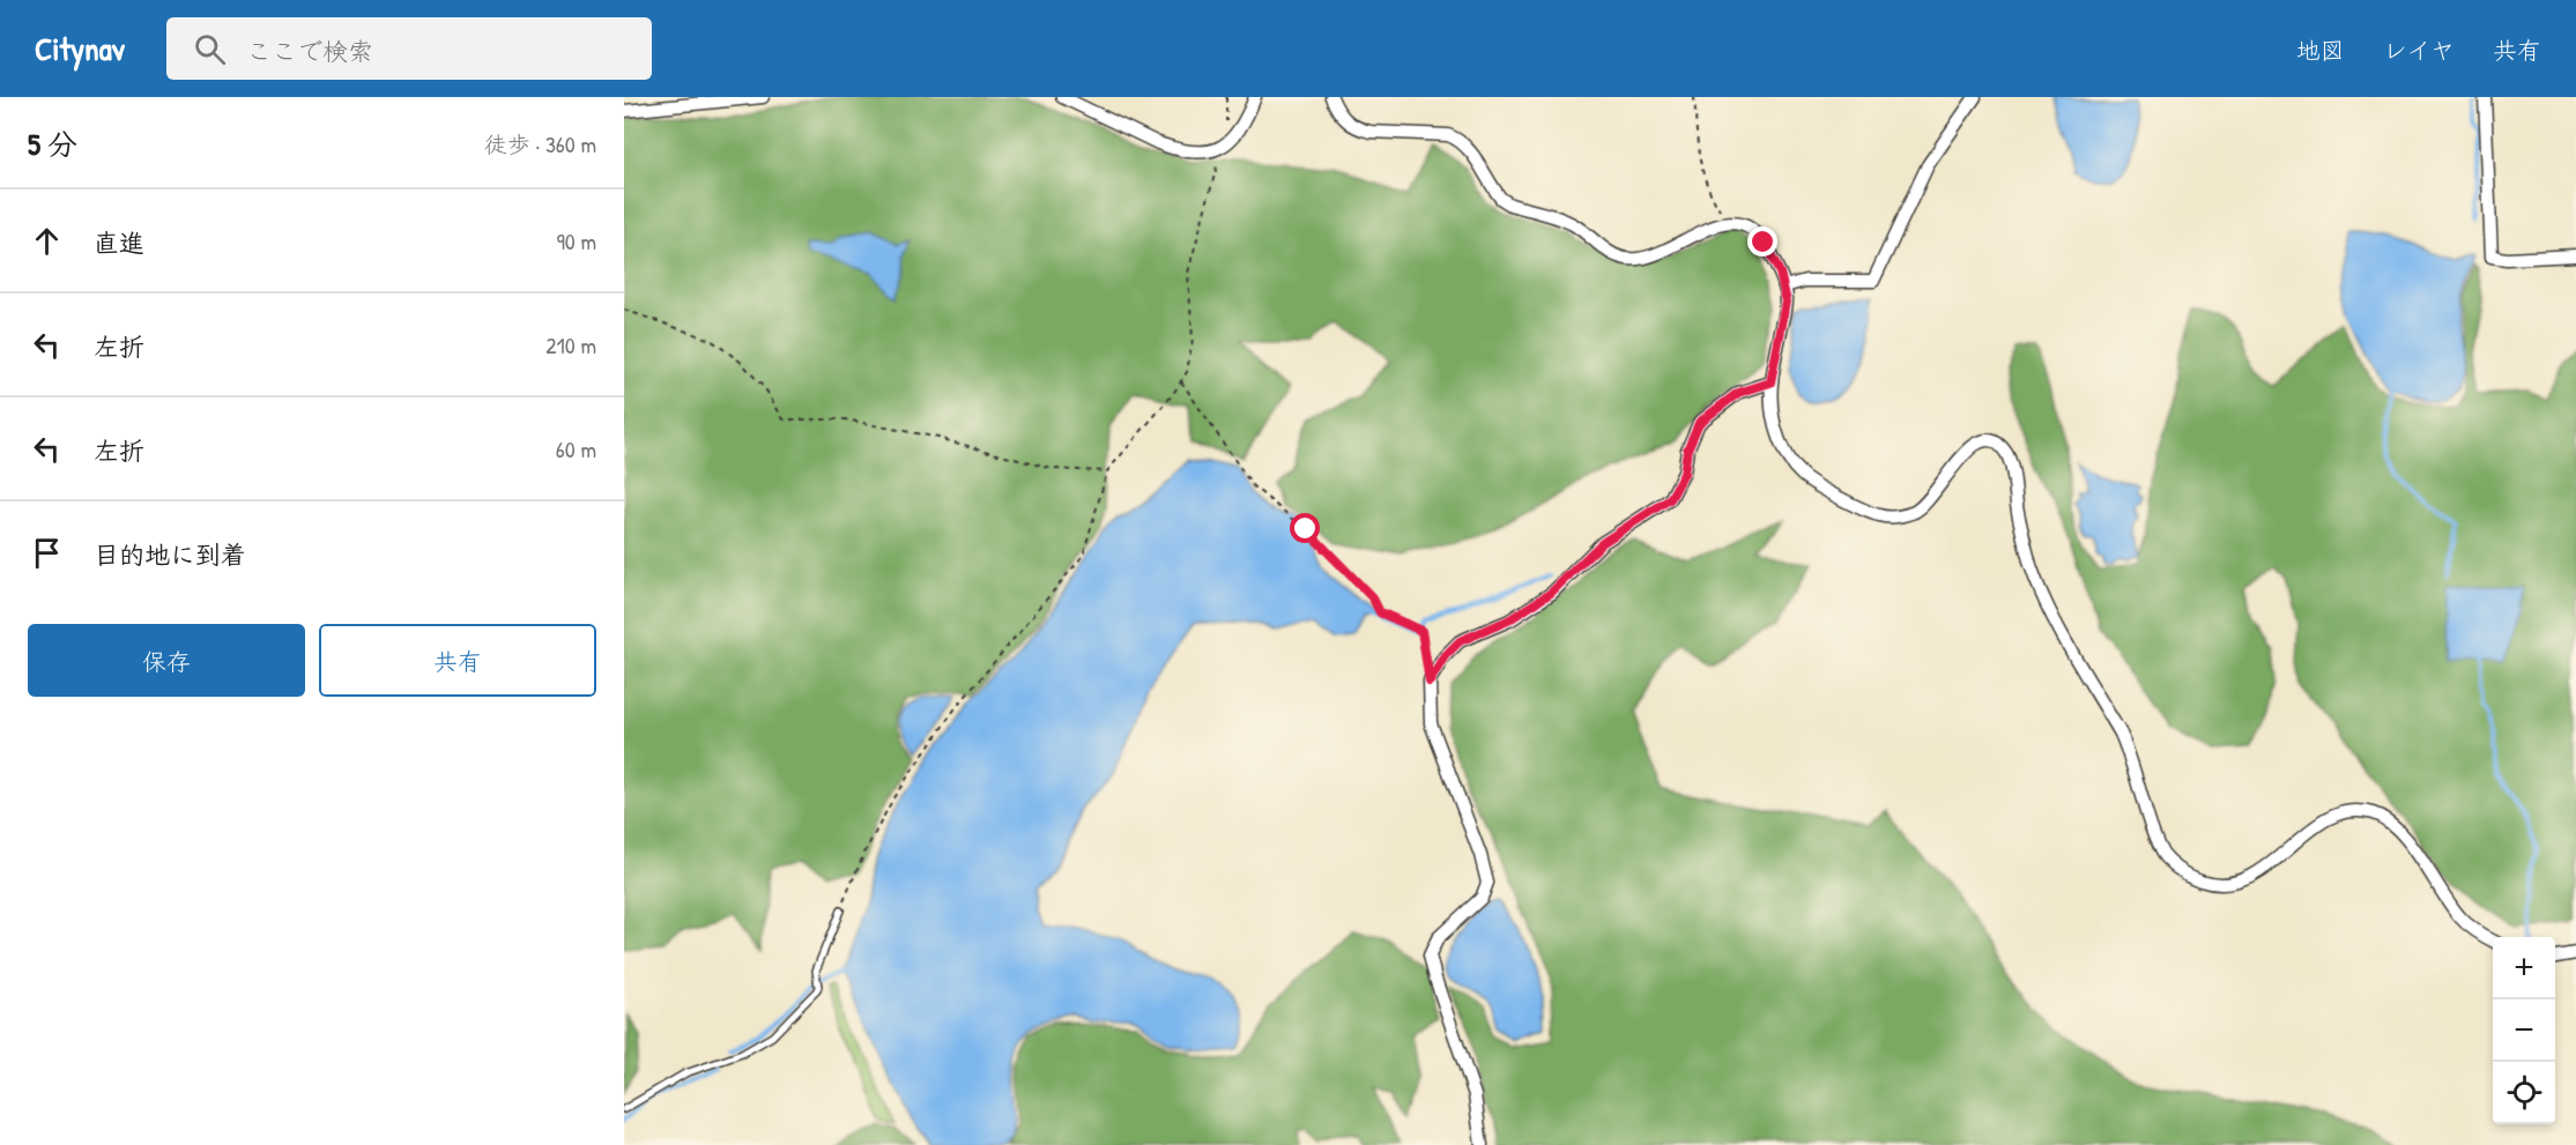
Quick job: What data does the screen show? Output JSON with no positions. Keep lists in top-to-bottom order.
{
  "page": {
    "header": "Citynav",
    "search": "ここで検索",
    "nav": ["地図", "レイヤ", "共有"],
    "heading": ["5 分", "徒歩 · 360 m"],
    "list": [
      ["直進", "90 m"],
      ["左折", "210 m"],
      ["左折", "60 m"],
      "目的地に到着"
    ],
    "buttons": ["保存", "共有"],
    "map_buttons": ["+", "−"]
  }
}
